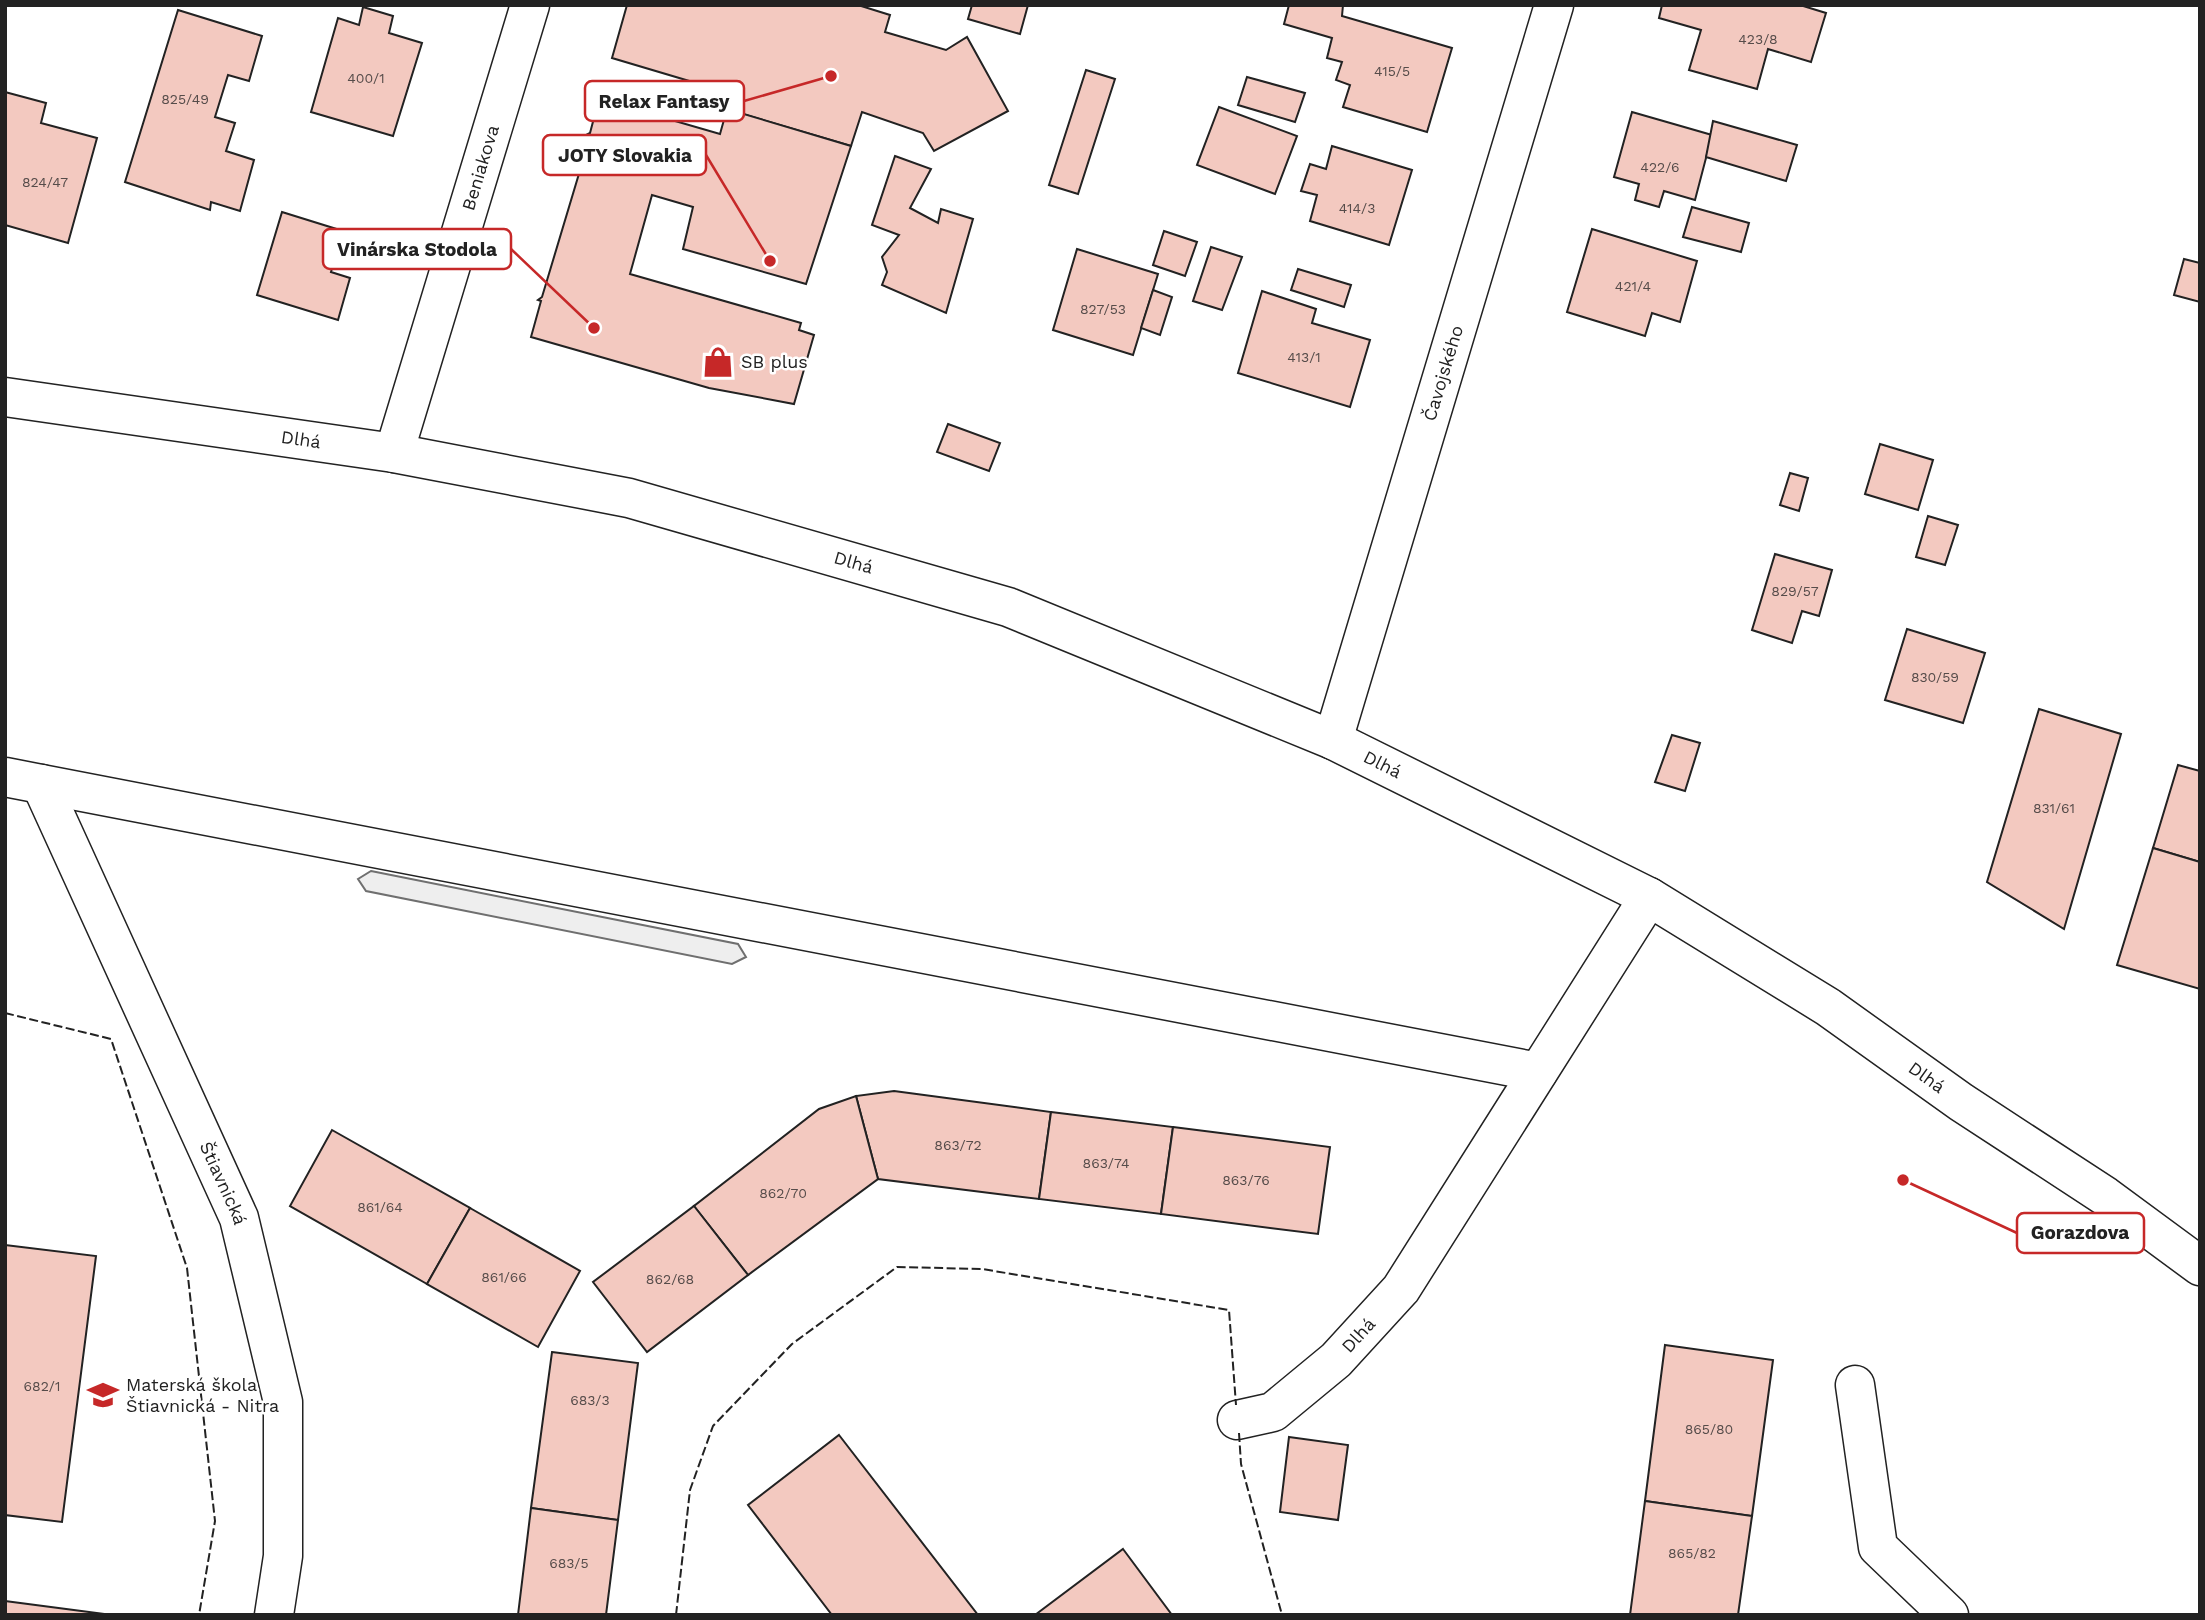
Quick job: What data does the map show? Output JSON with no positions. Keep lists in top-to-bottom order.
{
  "streets": {
    "street": [
      "Beniakova",
      "Čavojského",
      "Dlhá",
      "Štiavnická"
    ]
  },
  "crossings": [
    ["Beniakova", "Dlhá"],
    ["Čavojského", "Dlhá"]
  ],
  "places": {
    "other": [
      "Relax Fantasy",
      "JOTY Slovakia",
      "Vinárska Stodola",
      "Gorazdova"
    ],
    "shop": ["SB plus"],
    "school or university": ["Materská škola Štiavnická - Nitra"]
  },
  "house_numbers": [
    "423/8",
    "415/5",
    "400/1",
    "825/49",
    "422/6",
    "824/47",
    "414/3",
    "421/4",
    "827/53",
    "413/1",
    "829/57",
    "830/59",
    "831/61",
    "863/72",
    "863/74",
    "863/76",
    "862/70",
    "861/64",
    "861/66",
    "862/68",
    "682/1",
    "683/3",
    "865/80",
    "865/82",
    "683/5"
  ]
}
